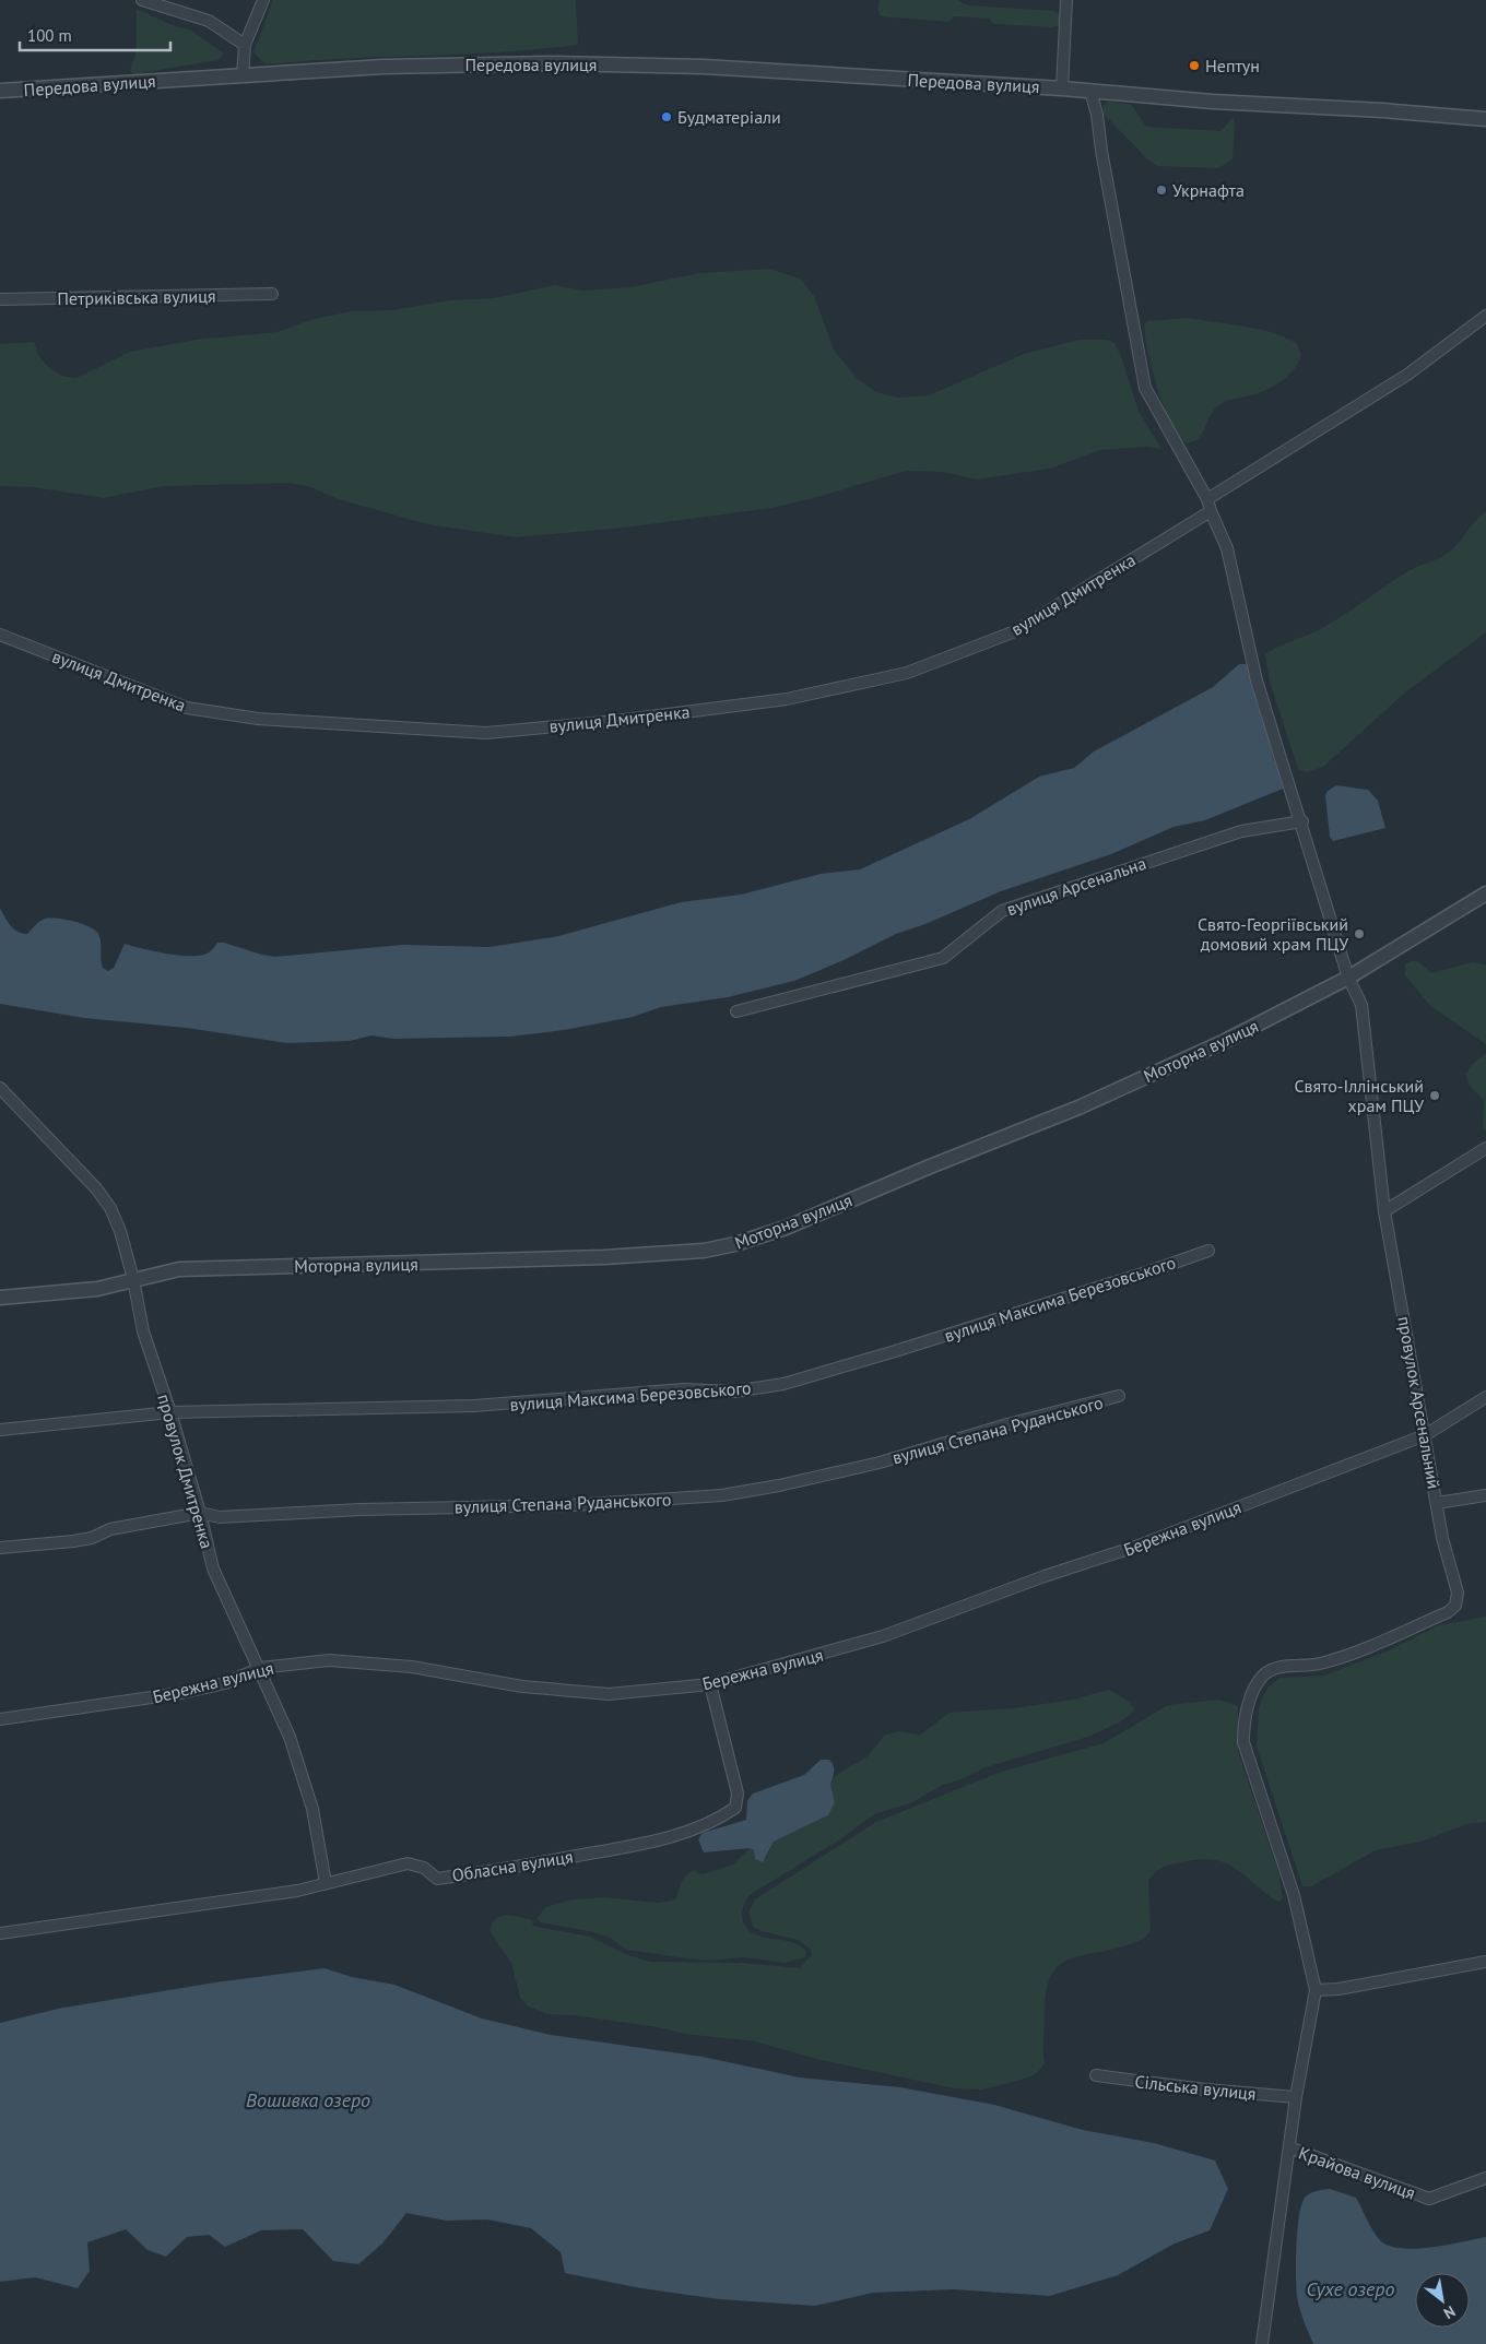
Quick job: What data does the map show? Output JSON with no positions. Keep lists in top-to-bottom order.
{
  "streets": {
    "street": [
      "Передова вулиця",
      "Петриківська вулиця",
      "вулиця Дмитренка",
      "вулиця Арсенальна",
      "Моторна вулиця",
      "вулиця Максима Березовського",
      "провулок Арсенальний",
      "вулиця Степана Руданського",
      "провулок Дмитренка",
      "Бережна вулиця",
      "Обласна вулиця",
      "Сільська вулиця",
      "Крайова вулиця"
    ]
  },
  "crossings": [
    ["Передова вулиця", "провулок Арсенальний"],
    ["вулиця Дмитренка", "провулок Арсенальний"],
    ["вулиця Арсенальна", "провулок Арсенальний"],
    ["Моторна вулиця", "провулок Арсенальний"],
    ["Моторна вулиця", "провулок Дмитренка"],
    ["вулиця Максима Березовського", "провулок Дмитренка"],
    ["провулок Арсенальний", "Бережна вулиця"],
    ["вулиця Степана Руданського", "провулок Дмитренка"],
    ["провулок Дмитренка", "Бережна вулиця"],
    ["провулок Дмитренка", "Обласна вулиця"],
    ["Бережна вулиця", "Обласна вулиця"]
  ],
  "water": ["Вошивка озеро", "Сухе озеро"],
  "places": [
    "Нептун",
    "Будматеріали",
    "Укрнафта",
    "Свято-Георгіївський домовий храм ПЦУ",
    "Свято-Іллінський храм ПЦУ"
  ],
  "scale_bar": "100 m",
  "north": "bottom right"
}
